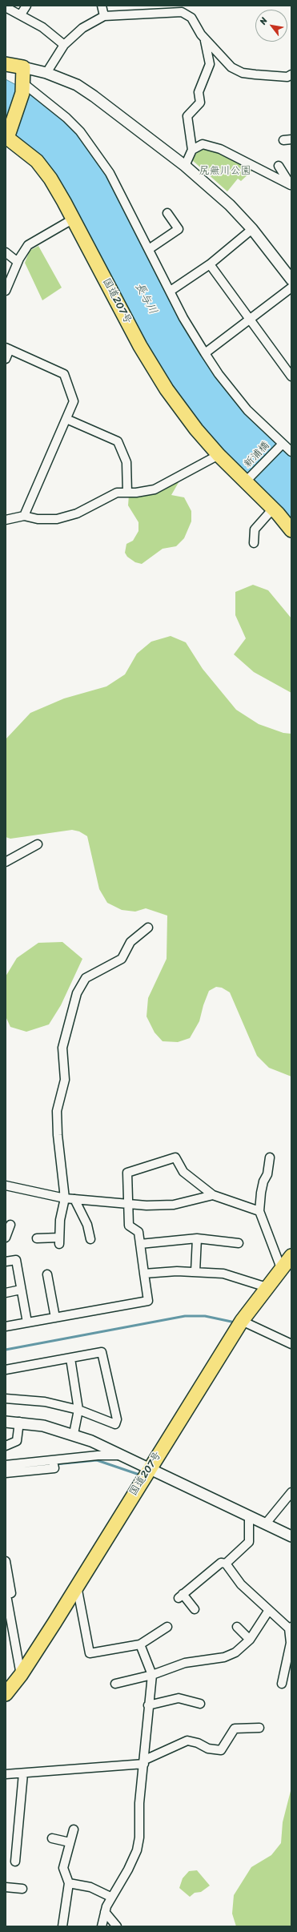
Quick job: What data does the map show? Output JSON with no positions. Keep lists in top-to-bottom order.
{
  "streets": {
    "highway": ["国道207号"],
    "street": ["新浦橋"]
  },
  "crossings": [
    ["国道207号", "新浦橋"]
  ],
  "water": ["長与川"],
  "parks": ["尻無川公園"],
  "north": "top left"
}
